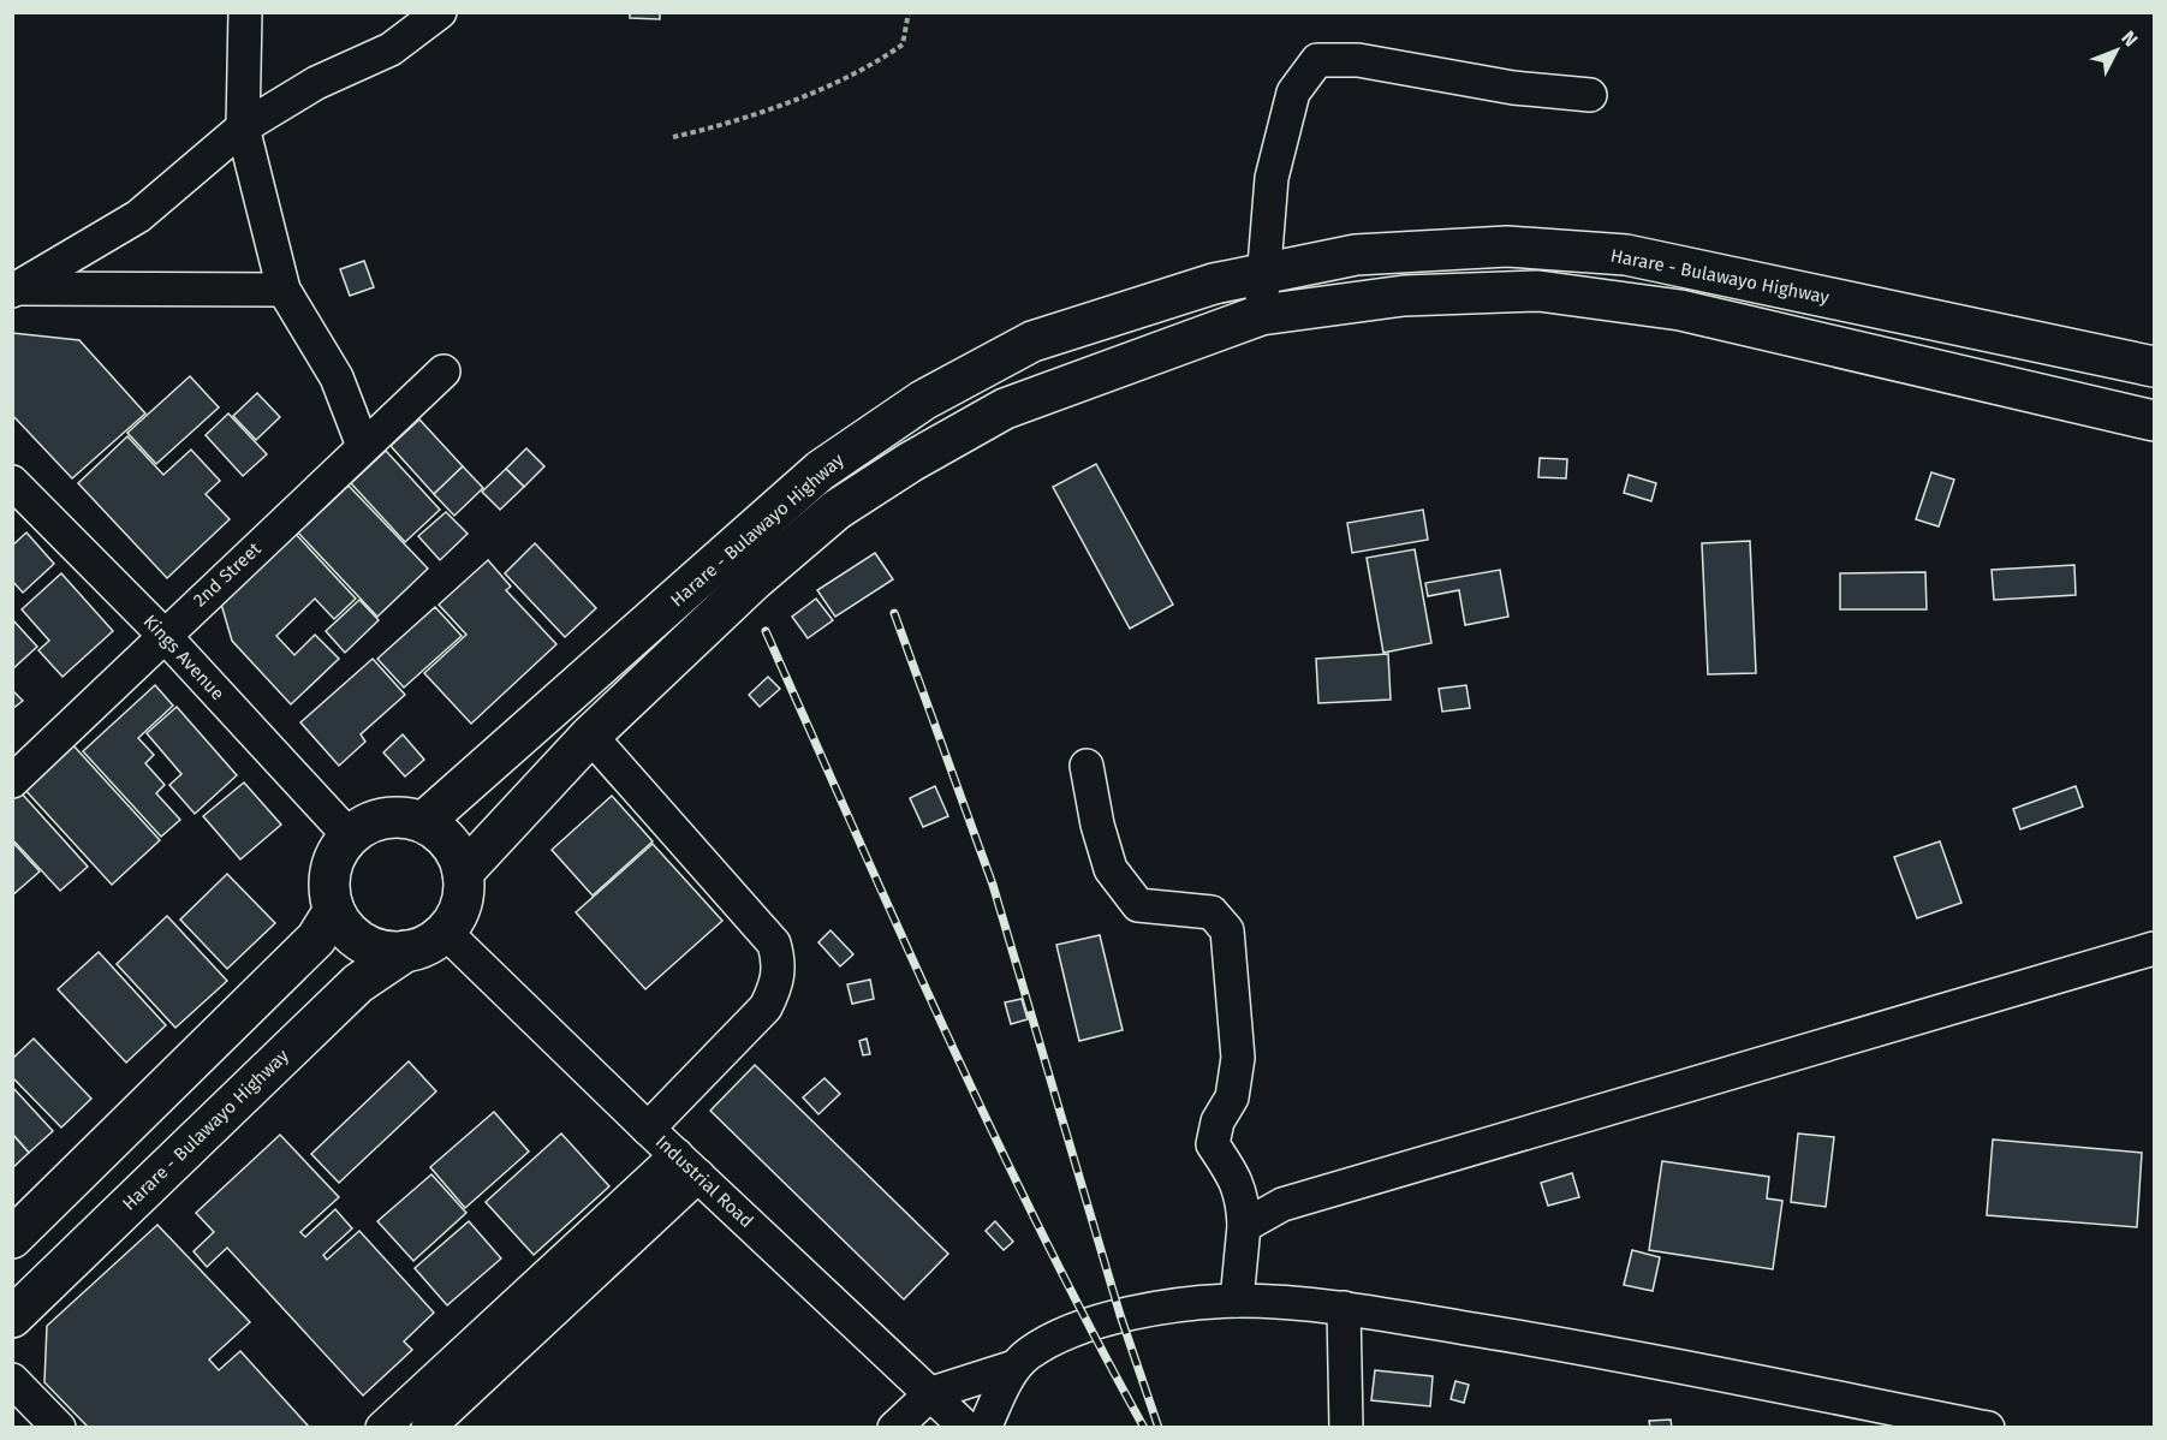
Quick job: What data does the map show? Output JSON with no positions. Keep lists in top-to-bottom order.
{
  "streets": {
    "highway": ["Harare - Bulawayo Highway"],
    "street": ["2nd Street", "Kings Avenue", "Industrial Road"]
  },
  "crossings": [
    ["Harare - Bulawayo Highway", "Kings Avenue"],
    ["Harare - Bulawayo Highway", "Industrial Road"],
    ["2nd Street", "Kings Avenue"],
    ["Kings Avenue", "Industrial Road"]
  ],
  "north": "top right"
}
